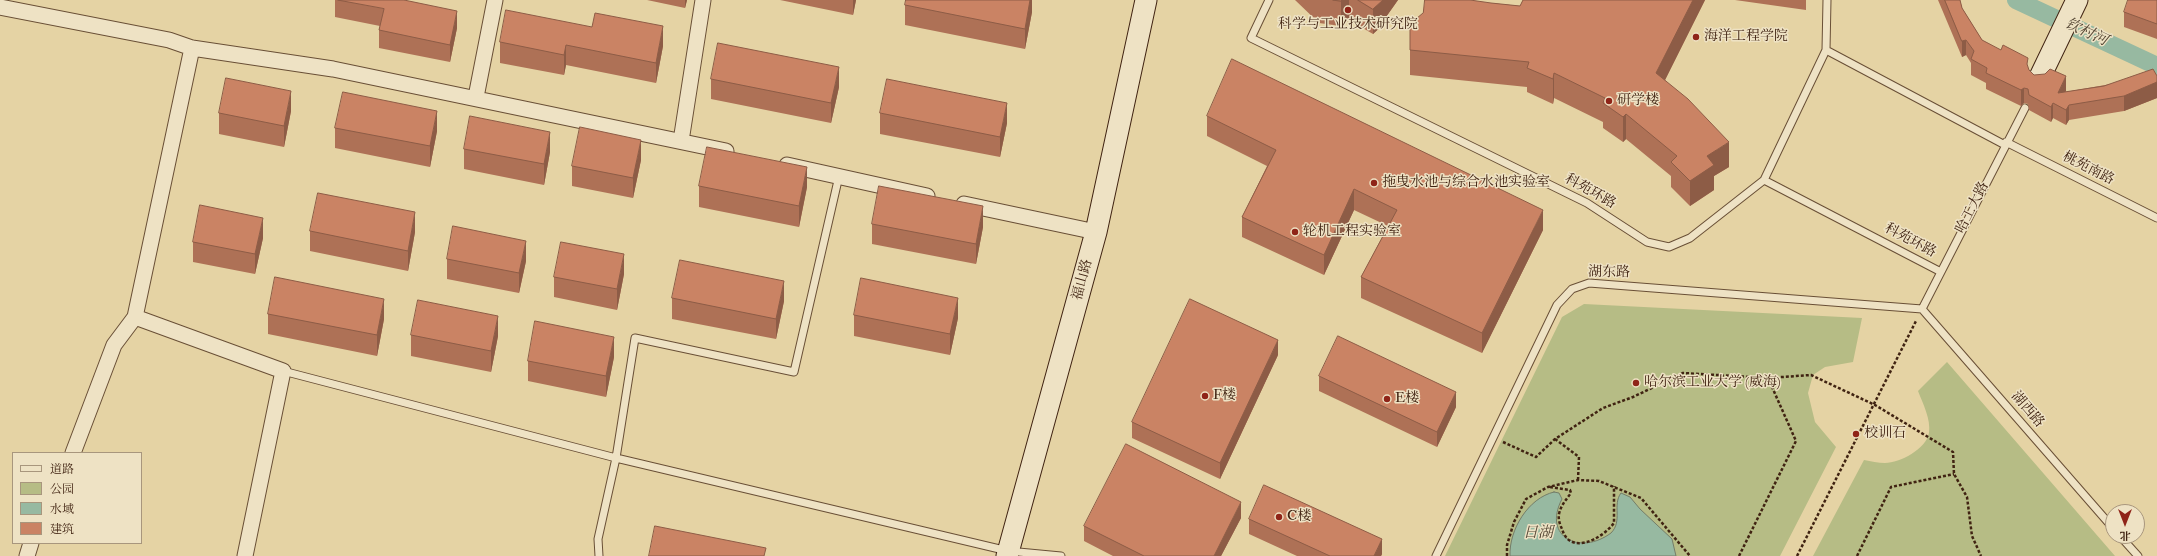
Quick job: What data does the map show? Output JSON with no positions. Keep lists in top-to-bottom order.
{
  "streets": {
    "main road": ["福山路"],
    "lane": [
      "桃苑南路",
      "科苑环路",
      "哈工大路",
      "湖东路",
      "湖西路"
    ]
  },
  "crossings": [
    ["桃苑南路", "哈工大路"],
    ["科苑环路", "哈工大路"],
    ["哈工大路", "湖东路"],
    ["哈工大路", "湖西路"],
    ["湖东路", "湖西路"]
  ],
  "water": ["钦村河", "日湖"],
  "places": [
    "科学与工业技术研究院",
    "海洋工程学院",
    "研学楼",
    "拖曳水池与综合水池实验室",
    "轮机工程实验室",
    "哈尔滨工业大学 (威海)",
    "F楼",
    "E楼",
    "校训石",
    "C楼"
  ],
  "legend": [
    "道路",
    "公园",
    "水域",
    "建筑"
  ],
  "north": "bottom"
}
